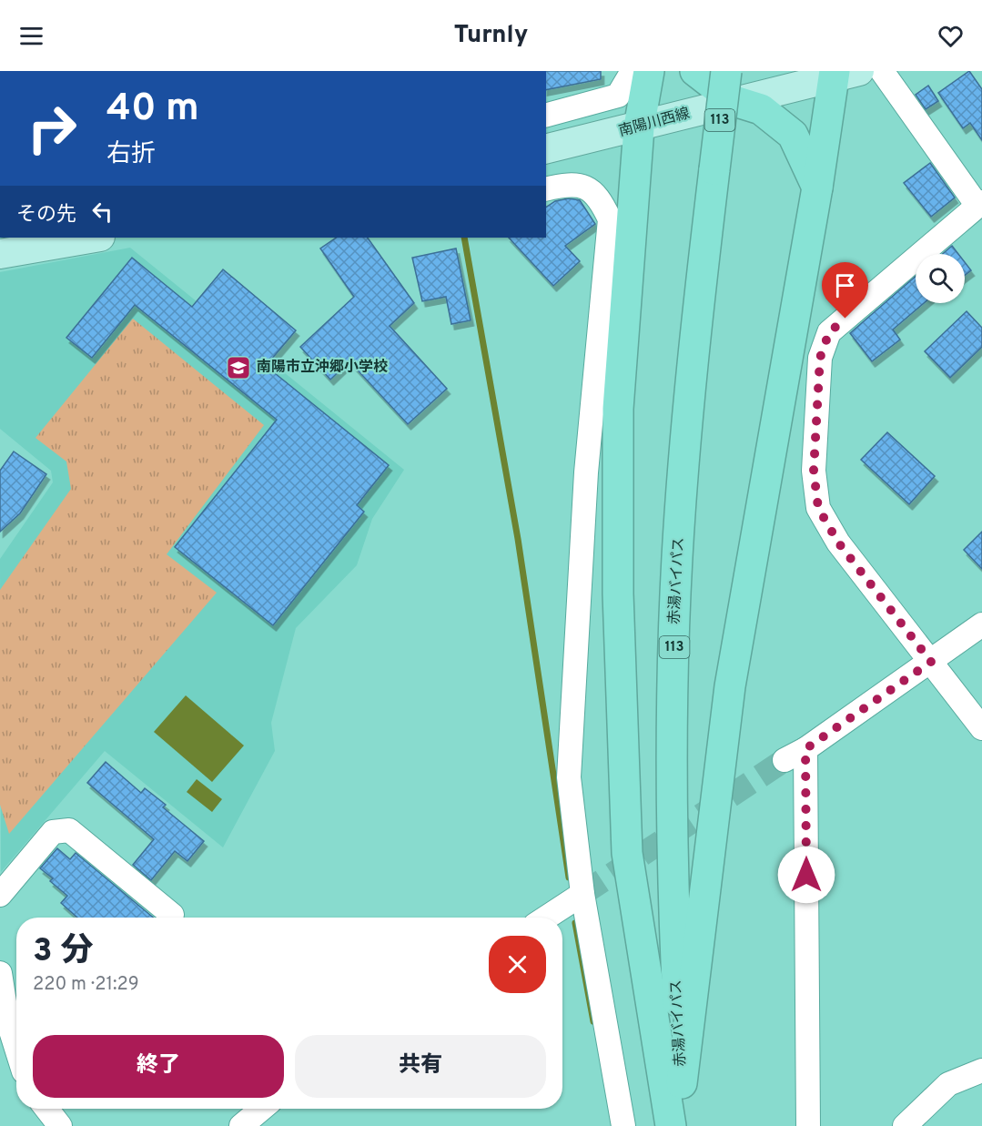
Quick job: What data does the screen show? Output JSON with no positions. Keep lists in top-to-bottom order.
{
  "streets": {
    "highway": ["113", "赤湯バイパス"],
    "main road": ["南陽川西線"]
  },
  "places": {
    "school or university": ["南陽市立沖郷小学校"]
  },
  "page": {
    "header": "Turnly",
    "turn": ["40 m", "右折"],
    "then": "その先",
    "heading": ["3 分", "220 m · 21:29"],
    "buttons": ["終了", "共有"]
  }
}
